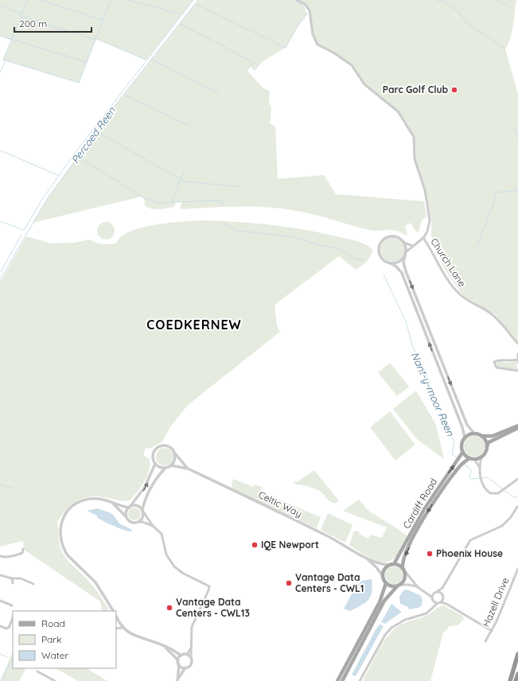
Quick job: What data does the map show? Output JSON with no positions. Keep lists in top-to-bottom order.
{
  "streets": {
    "main road": ["Cardiff Road"],
    "street": ["Church Lane", "Celtic Way", "Hazell Drive"]
  },
  "crossings": [
    ["Cardiff Road", "Celtic Way"]
  ],
  "districts": ["COEDKERNEW"],
  "water": ["Percoed Reen", "Nant-y-moor Reen"],
  "places": [
    "Parc Golf Club",
    "IQE Newport",
    "Phoenix House",
    "Vantage Data Centers - CWL1",
    "Vantage Data Centers - CWL13"
  ],
  "legend": ["Road", "Park", "Water"],
  "scale_bar": "200 m"
}
